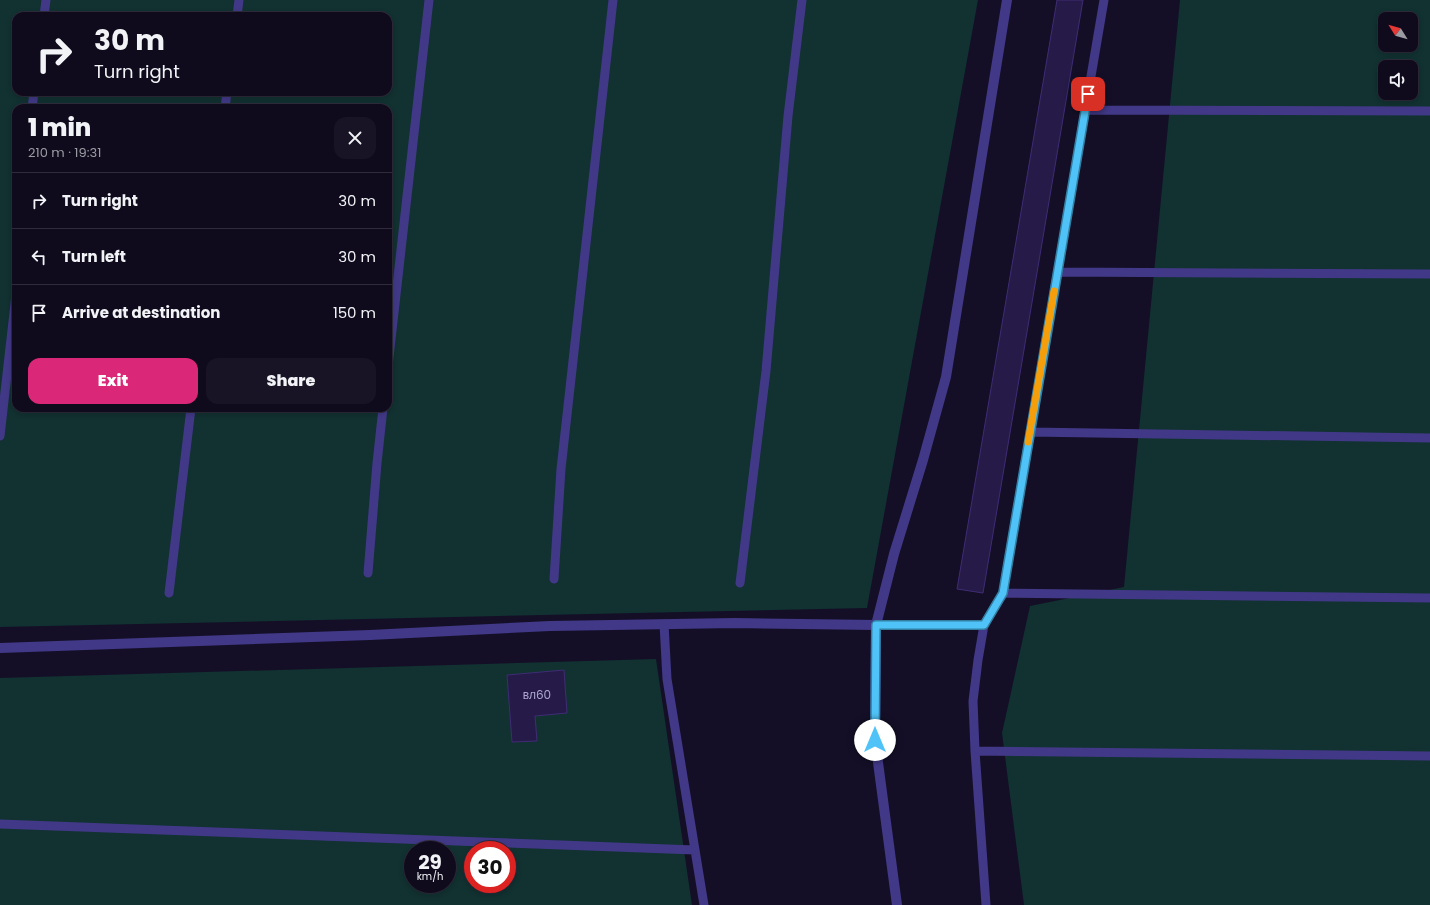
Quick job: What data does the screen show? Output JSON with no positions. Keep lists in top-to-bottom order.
{
  "house_numbers": ["вл60"],
  "north": "top left",
  "page": {
    "turn": ["30 m", "Turn right"],
    "heading": ["1 min", "210 m · 19:31"],
    "list": [
      {
        "name": "Turn right",
        "value": "30 m"
      },
      {
        "name": "Turn left",
        "value": "30 m"
      },
      {
        "name": "Arrive at destination",
        "value": "150 m"
      }
    ],
    "buttons": ["Exit", "Share"],
    "speed": "29 km/h",
    "limit": "30"
  }
}
